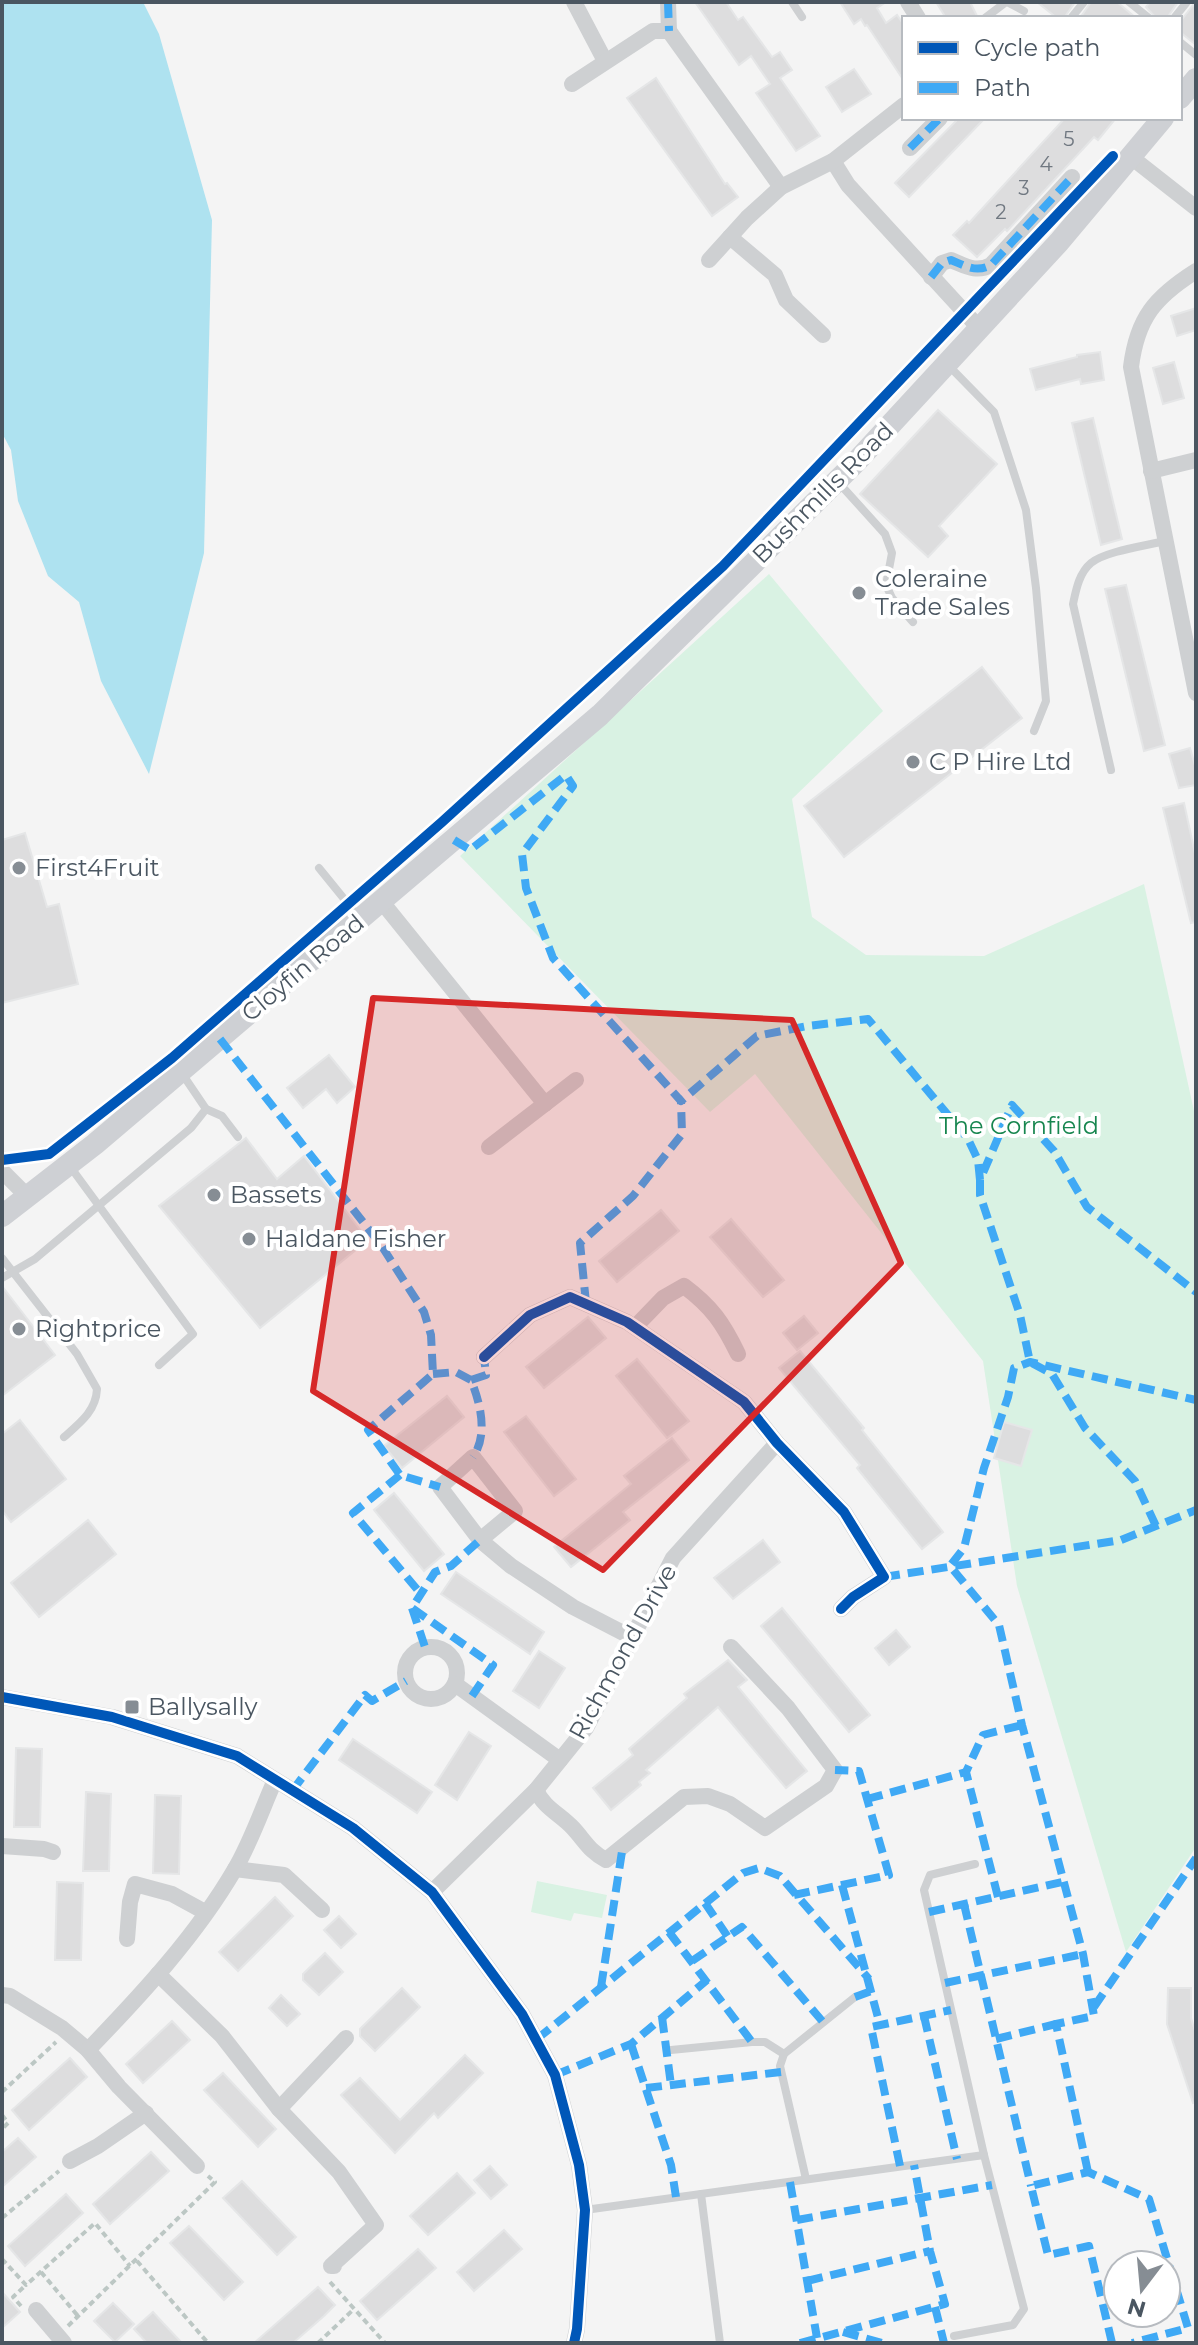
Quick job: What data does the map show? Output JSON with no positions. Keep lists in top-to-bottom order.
{
  "streets": {
    "main road": ["Bushmills Road", "Cloyfin Road"],
    "street": ["Richmond Drive"]
  },
  "crossings": [
    ["Bushmills Road", "Cloyfin Road"]
  ],
  "parks": ["The Cornfield"],
  "places": {
    "other": [
      "Coleraine Trade Sales",
      "C P Hire Ltd",
      "First4Fruit",
      "Bassets",
      "Haldane Fisher",
      "Rightprice"
    ],
    "transit": ["Ballysally"]
  },
  "house_numbers": [
    "5",
    "4",
    "3",
    "2"
  ],
  "legend": ["Cycle path", "Path"],
  "north": "bottom"
}
